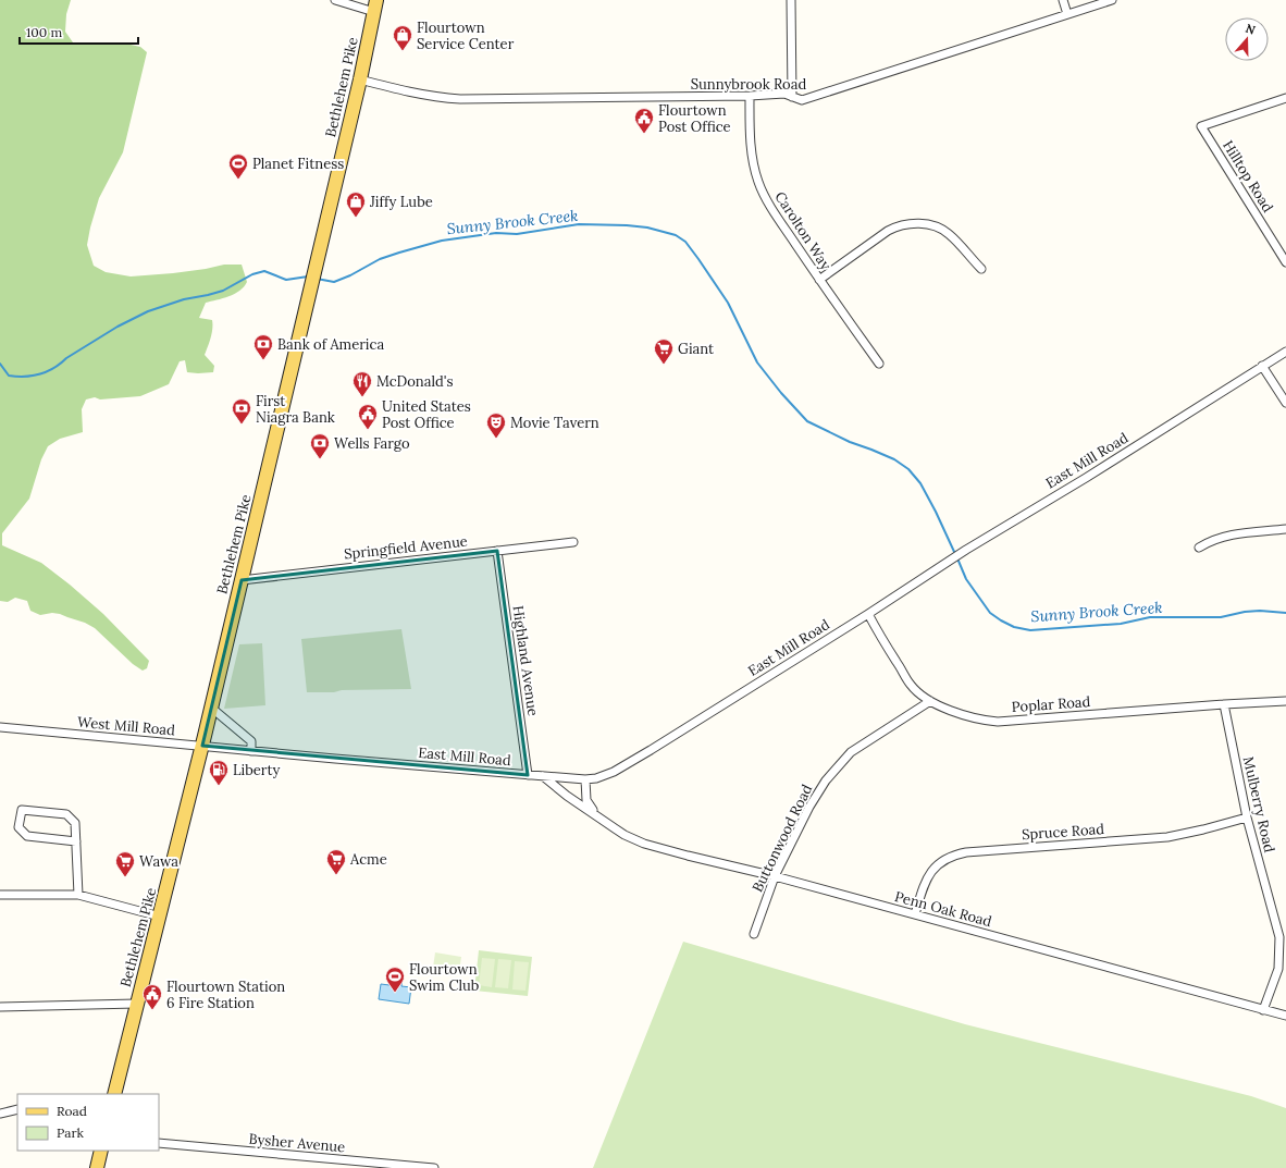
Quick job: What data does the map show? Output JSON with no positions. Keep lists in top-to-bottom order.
{
  "streets": {
    "main road": ["Bethlehem Pike"],
    "street": [
      "Sunnybrook Road",
      "Hilltop Road",
      "Carolton Way",
      "East Mill Road",
      "Springfield Avenue",
      "Highland Avenue",
      "Poplar Road",
      "West Mill Road",
      "Mulberry Road",
      "Spruce Road",
      "Buttonwood Road",
      "Penn Oak Road",
      "Bysher Avenue"
    ]
  },
  "crossings": [
    ["Sunnybrook Road", "Bethlehem Pike"],
    ["Sunnybrook Road", "Carolton Way"],
    ["Bethlehem Pike", "Springfield Avenue"],
    ["Bethlehem Pike", "West Mill Road"],
    ["East Mill Road", "Highland Avenue"],
    ["East Mill Road", "Poplar Road"],
    ["East Mill Road", "West Mill Road"],
    ["East Mill Road", "Penn Oak Road"],
    ["Springfield Avenue", "Highland Avenue"],
    ["Poplar Road", "Mulberry Road"],
    ["Poplar Road", "Buttonwood Road"],
    ["Mulberry Road", "Spruce Road"],
    ["Mulberry Road", "Penn Oak Road"],
    ["Spruce Road", "Penn Oak Road"],
    ["Buttonwood Road", "Penn Oak Road"]
  ],
  "water": ["Sunny Brook Creek"],
  "places": {
    "shop": ["Flourtown Service Center", "Jiffy Lube"],
    "public building": ["Flourtown Post Office", "United States Post Office", "Flourtown Station 6 Fire Station"],
    "sports": ["Planet Fitness", "Flourtown Swim Club"],
    "bank": ["Bank of America", "First Niagra Bank", "Wells Fargo"],
    "supermarket": ["Giant", "Acme", "Wawa"],
    "restaurant": ["McDonald's"],
    "theatre": ["Movie Tavern"],
    "fuel station": ["Liberty"]
  },
  "legend": ["Road", "Park"],
  "scale_bar": "100 m",
  "north": "top"
}
